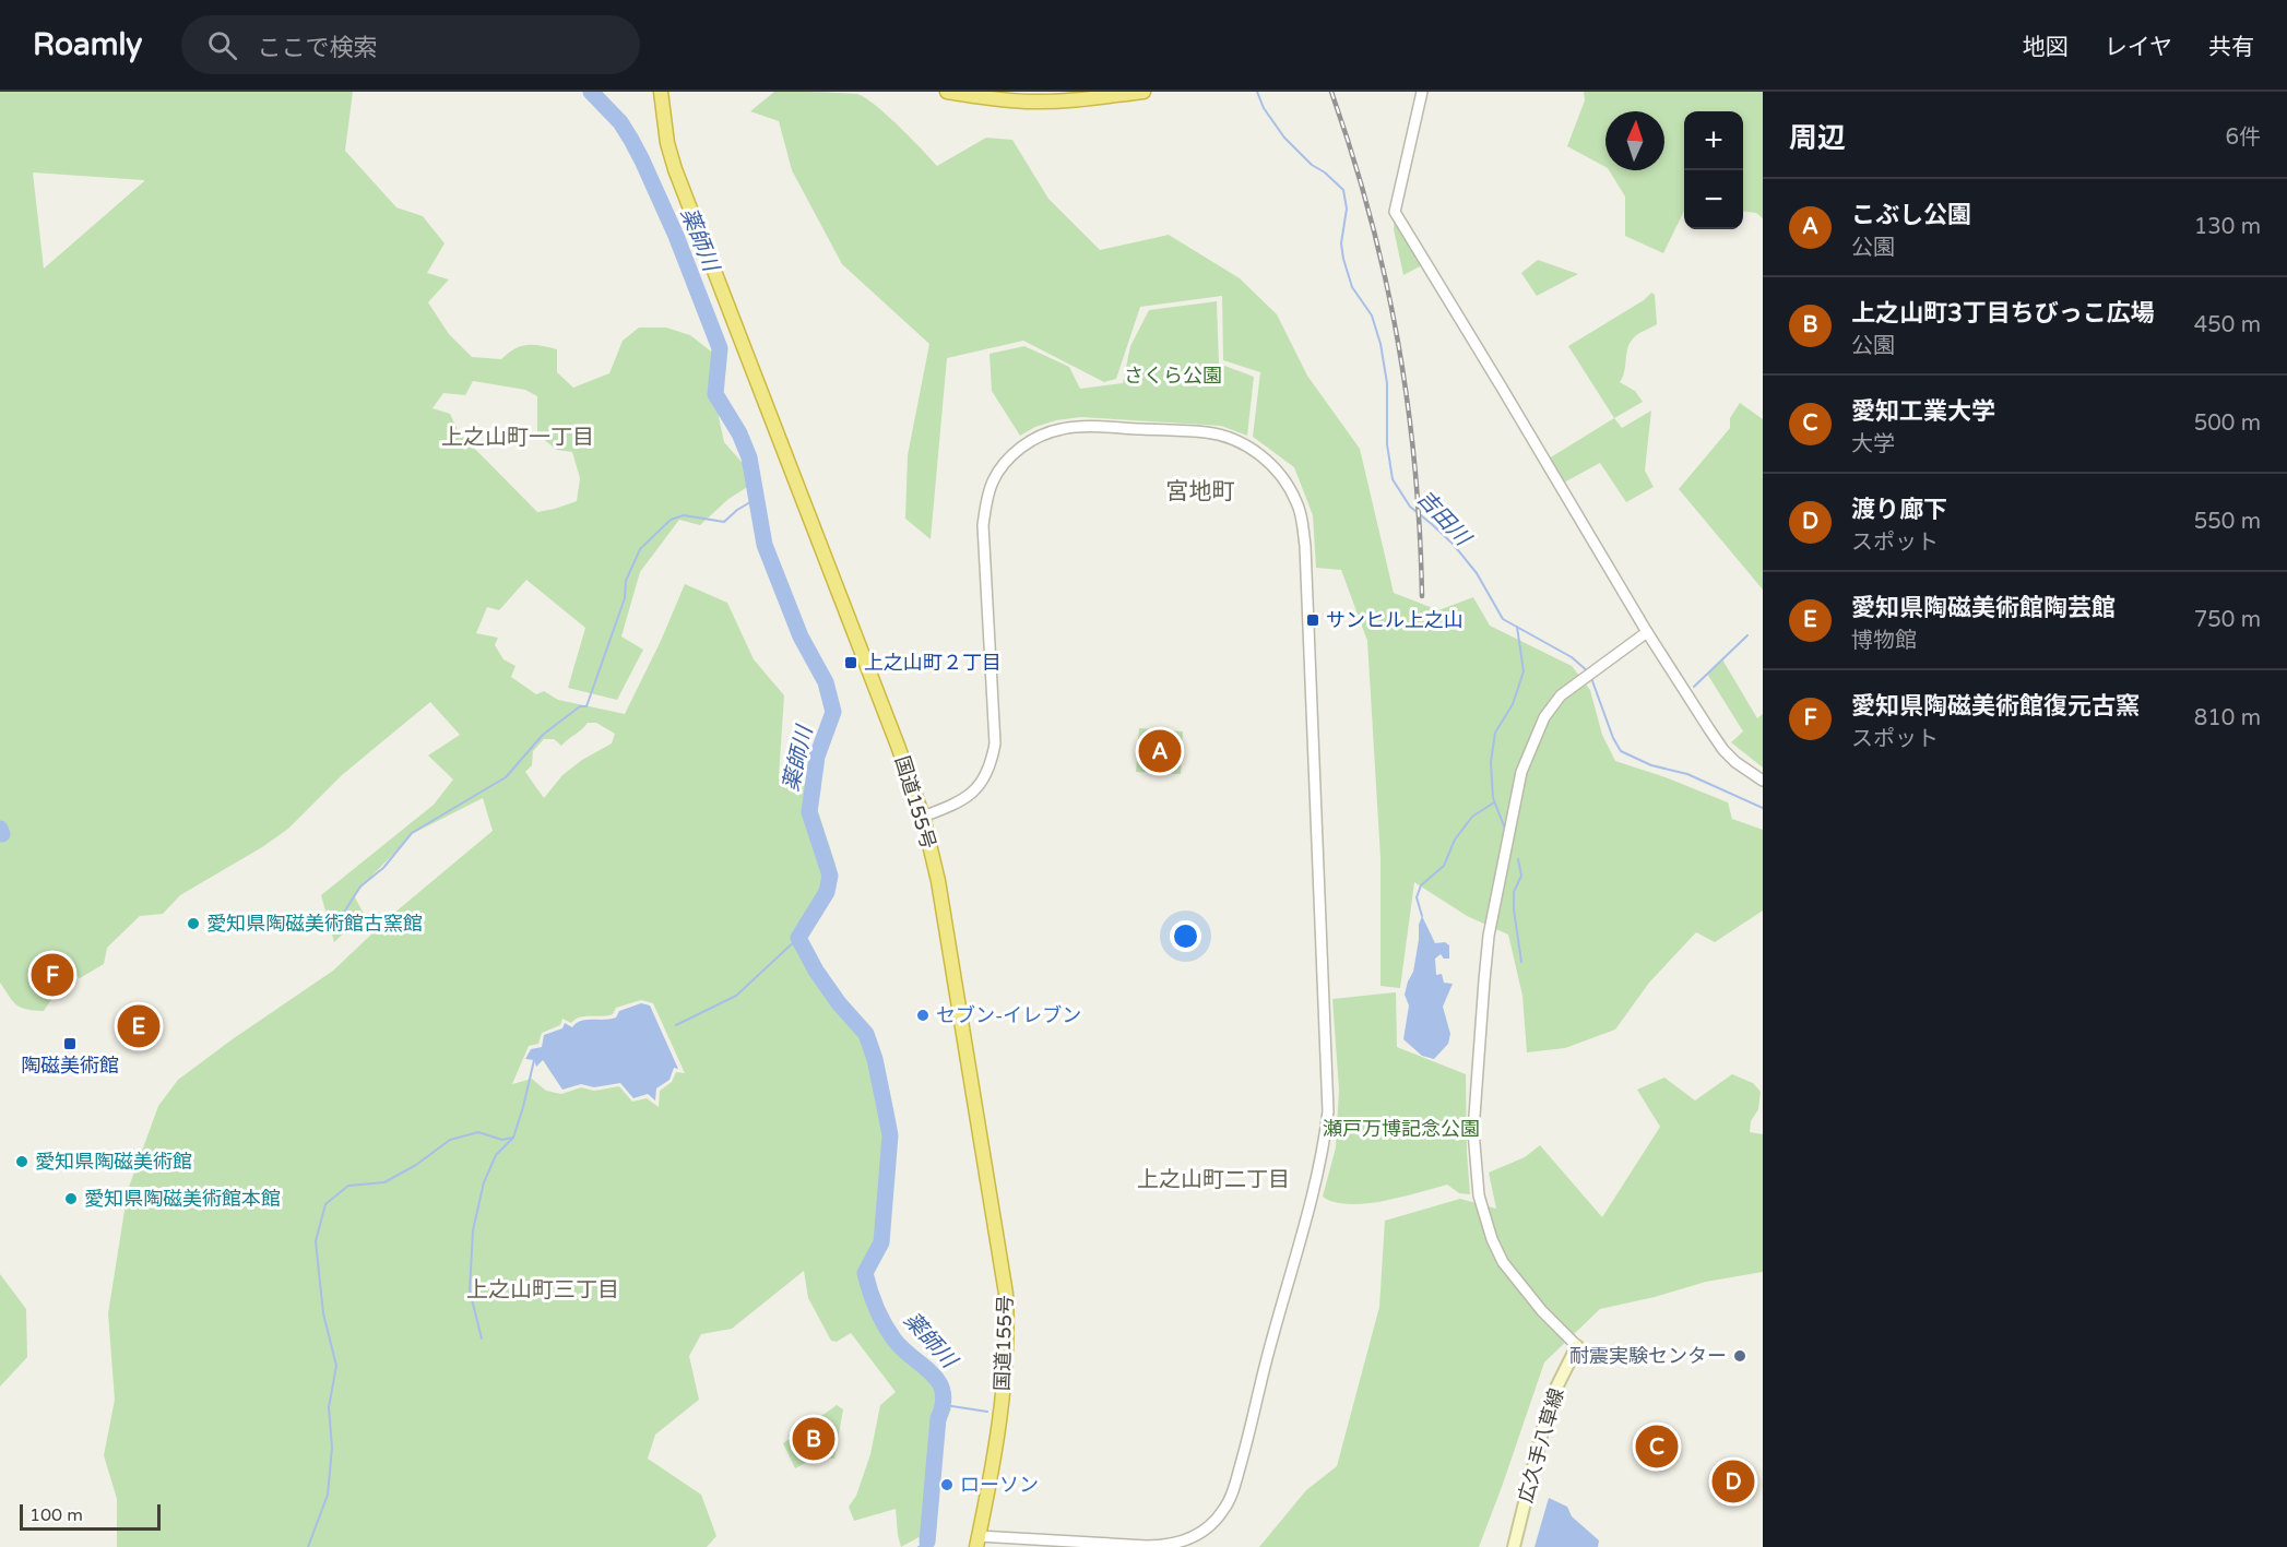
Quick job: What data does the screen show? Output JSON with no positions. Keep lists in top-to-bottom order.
{
  "streets": {
    "highway": ["国道155号"],
    "main road": ["広久手八草線"]
  },
  "districts": [
    "上之山町一丁目",
    "宮地町",
    "上之山町二丁目",
    "上之山町三丁目"
  ],
  "water": ["薬師川", "吉田川"],
  "parks": ["さくら公園", "瀬戸万博記念公園"],
  "places": {
    "transit": ["サンヒル上之山", "上之山町２丁目", "陶磁美術館"],
    "other": [
      "愛知県陶磁美術館古窯館",
      "セブン-イレブン",
      "愛知県陶磁美術館",
      "愛知県陶磁美術館本館",
      "耐震実験センター",
      "ローソン"
    ]
  },
  "scale_bar": "100 m",
  "north": "top",
  "page": {
    "header": "Roamly",
    "search": "ここで検索",
    "nav": ["地図", "レイヤ", "共有"],
    "heading": ["周辺", "6件"],
    "map_buttons": ["+", "−"],
    "list": [
      {
        "mark": "A",
        "name": "こぶし公園",
        "note": "公園",
        "value": "130 m"
      },
      {
        "mark": "B",
        "name": "上之山町3丁目ちびっこ広場",
        "note": "公園",
        "value": "450 m"
      },
      {
        "mark": "C",
        "name": "愛知工業大学",
        "note": "大学",
        "value": "500 m"
      },
      {
        "mark": "D",
        "name": "渡り廊下",
        "note": "スポット",
        "value": "550 m"
      },
      {
        "mark": "E",
        "name": "愛知県陶磁美術館陶芸館",
        "note": "博物館",
        "value": "750 m"
      },
      {
        "mark": "F",
        "name": "愛知県陶磁美術館復元古窯",
        "note": "スポット",
        "value": "810 m"
      }
    ],
    "pins": [
      "A",
      "F",
      "E",
      "B",
      "C",
      "D"
    ],
    "scale": "100 m"
  }
}
